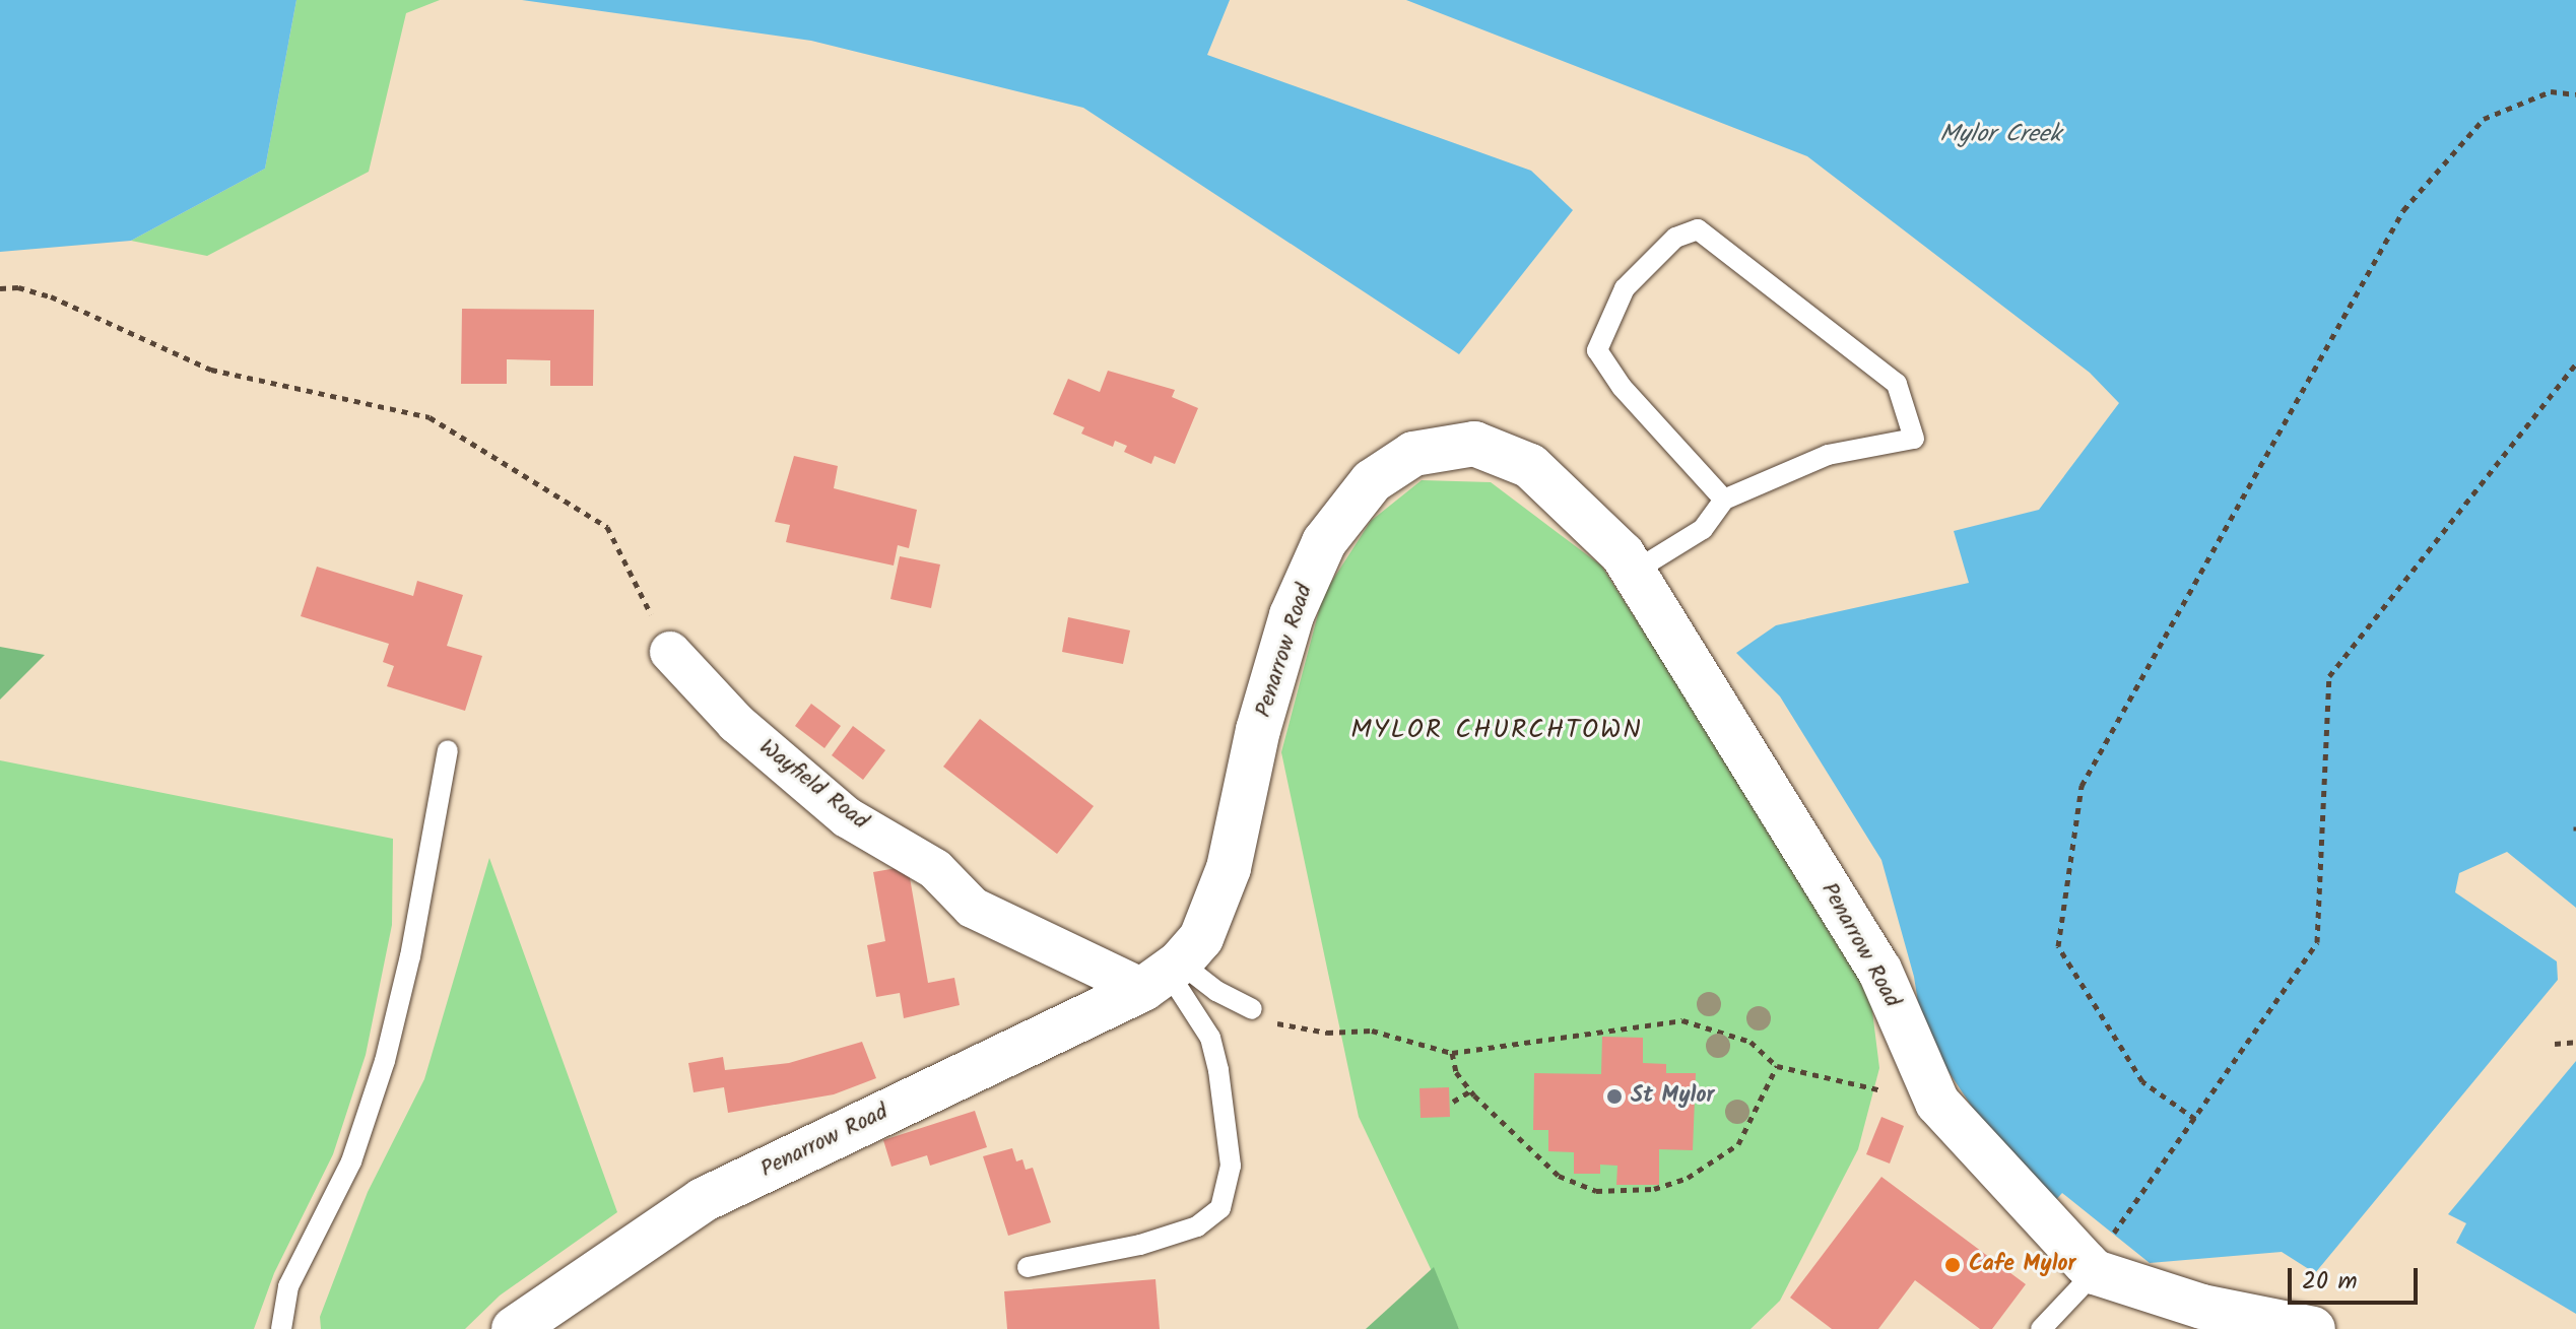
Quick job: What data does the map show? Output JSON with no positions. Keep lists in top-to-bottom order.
{
  "streets": {
    "street": ["Penarrow Road", "Wayfield Road"]
  },
  "crossings": [
    ["Penarrow Road", "Wayfield Road"]
  ],
  "districts": ["MYLOR CHURCHTOWN"],
  "water": ["Mylor Creek"],
  "places": ["St Mylor", "Cafe Mylor"],
  "scale_bar": "20 m"
}
